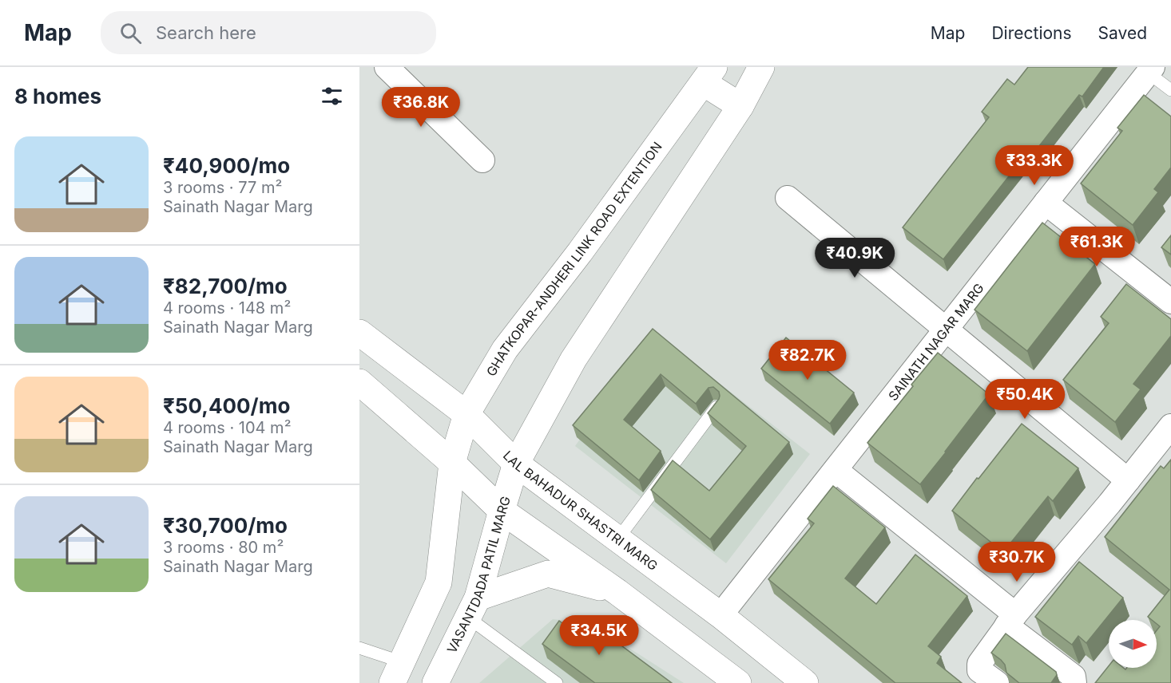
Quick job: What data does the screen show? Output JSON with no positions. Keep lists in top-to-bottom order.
{
  "streets": {
    "main road": ["GHATKOPAR-ANDHERI LINK ROAD EXTENTION", "LAL BAHADUR SHASTRI MARG", "VASANTDADA PATIL MARG"],
    "street": ["SAINATH NAGAR MARG"]
  },
  "crossings": [
    ["GHATKOPAR-ANDHERI LINK ROAD EXTENTION", "LAL BAHADUR SHASTRI MARG"],
    ["SAINATH NAGAR MARG", "LAL BAHADUR SHASTRI MARG"],
    ["LAL BAHADUR SHASTRI MARG", "VASANTDADA PATIL MARG"]
  ],
  "north": "right",
  "page": {
    "header": "Map",
    "search": "Search here",
    "nav": ["Map", "Directions", "Saved"],
    "heading": "8 homes",
    "price": [
      "₹36.8K",
      "₹33.3K",
      "₹61.3K",
      "₹40.9K",
      "₹82.7K",
      "₹50.4K",
      "₹30.7K",
      "₹34.5K"
    ],
    "list": [
      {
        "name": "₹40,900/mo",
        "note": "3 rooms · 77 m² · Sainath Nagar Marg"
      },
      {
        "name": "₹82,700/mo",
        "note": "4 rooms · 148 m² · Sainath Nagar Marg"
      },
      {
        "name": "₹50,400/mo",
        "note": "4 rooms · 104 m² · Sainath Nagar Marg"
      },
      {
        "name": "₹30,700/mo",
        "note": "3 rooms · 80 m² · Sainath Nagar Marg"
      }
    ]
  }
}
